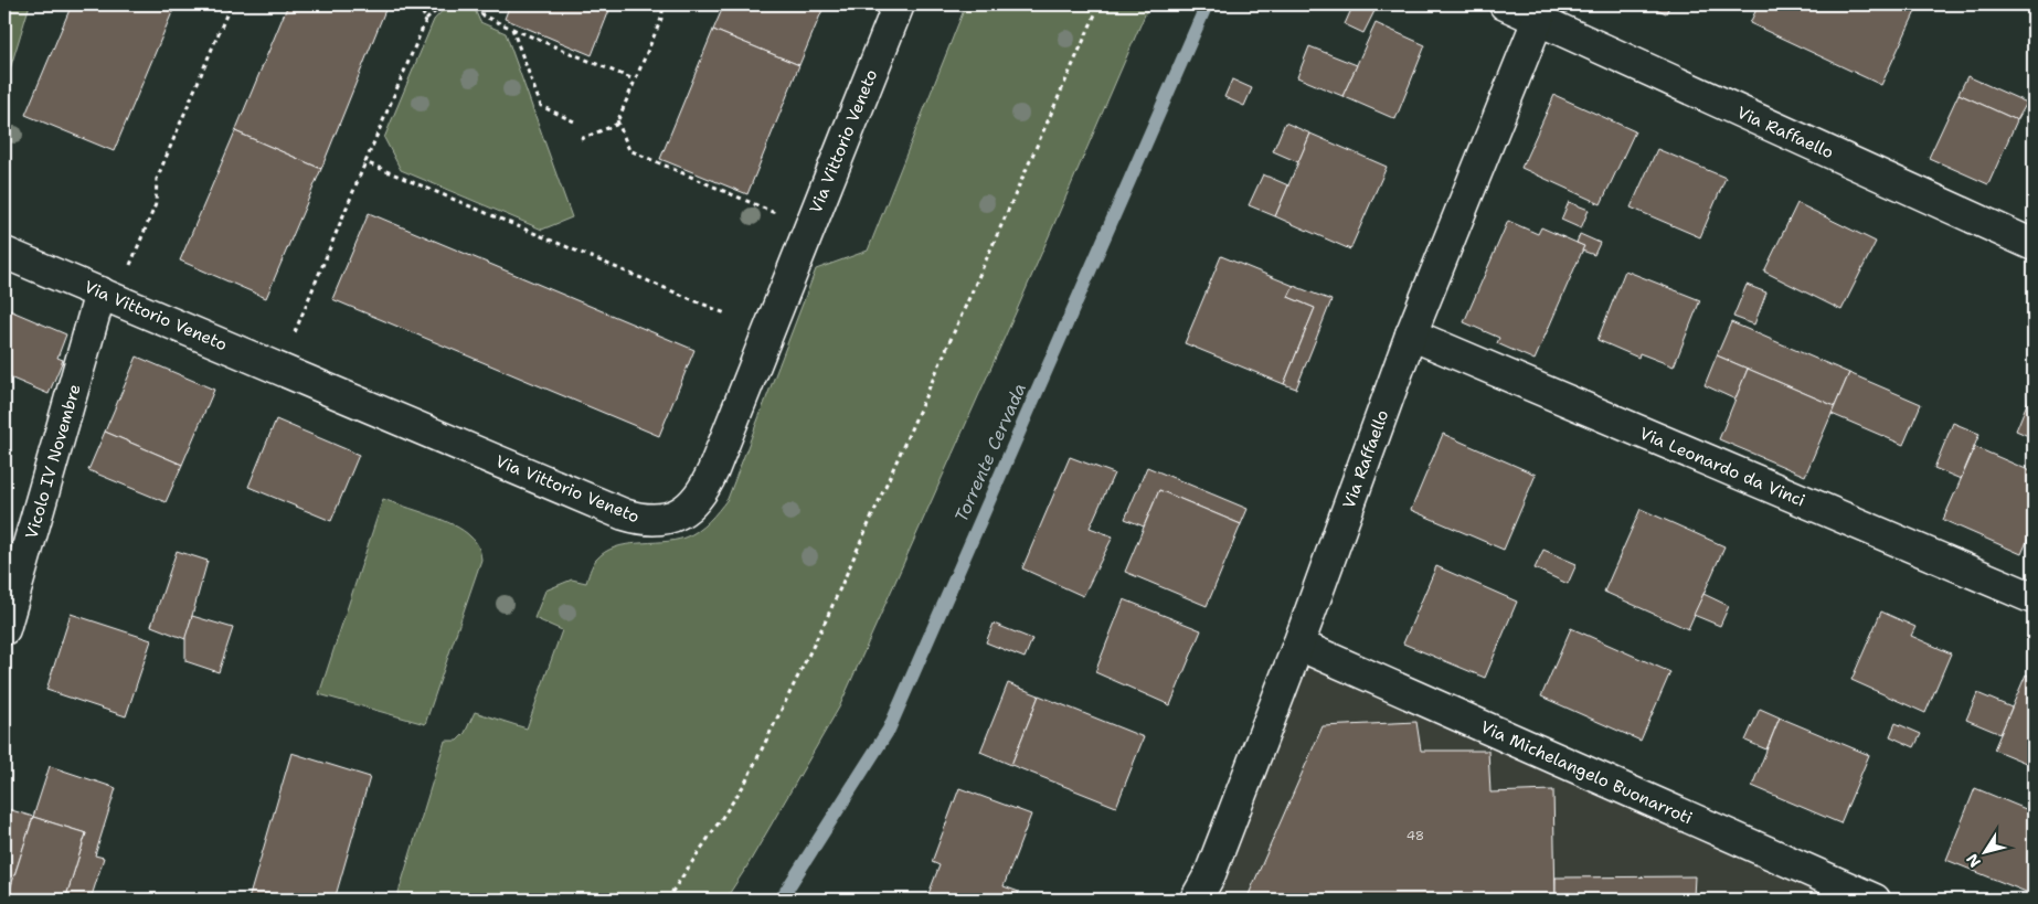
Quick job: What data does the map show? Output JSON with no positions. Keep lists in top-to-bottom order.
{
  "streets": {
    "street": [
      "Via Raffaello",
      "Via Vittorio Veneto",
      "Vicolo IV Novembre",
      "Via Leonardo da Vinci",
      "Via Michelangelo Buonarroti"
    ]
  },
  "crossings": [
    ["Via Raffaello", "Via Leonardo da Vinci"],
    ["Via Raffaello", "Via Michelangelo Buonarroti"],
    ["Via Vittorio Veneto", "Vicolo IV Novembre"]
  ],
  "water": ["Torrente Cervada"],
  "house_numbers": ["48"],
  "north": "bottom left"
}
